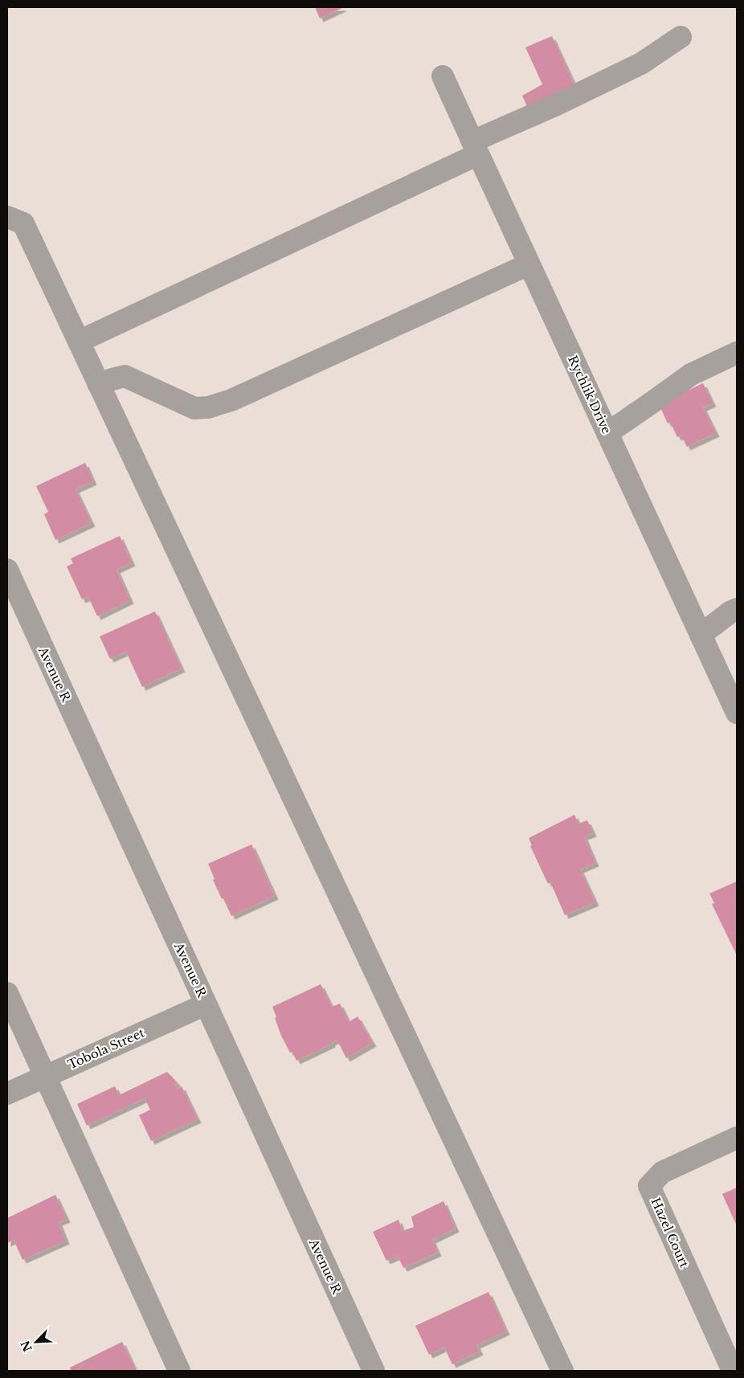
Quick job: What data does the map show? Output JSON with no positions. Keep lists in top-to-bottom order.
{
  "streets": {
    "street": [
      "Rychlik Drive",
      "Avenue R",
      "Tobola Street",
      "Hazel Court"
    ]
  },
  "crossings": [
    ["Avenue R", "Tobola Street"]
  ],
  "north": "bottom left"
}
